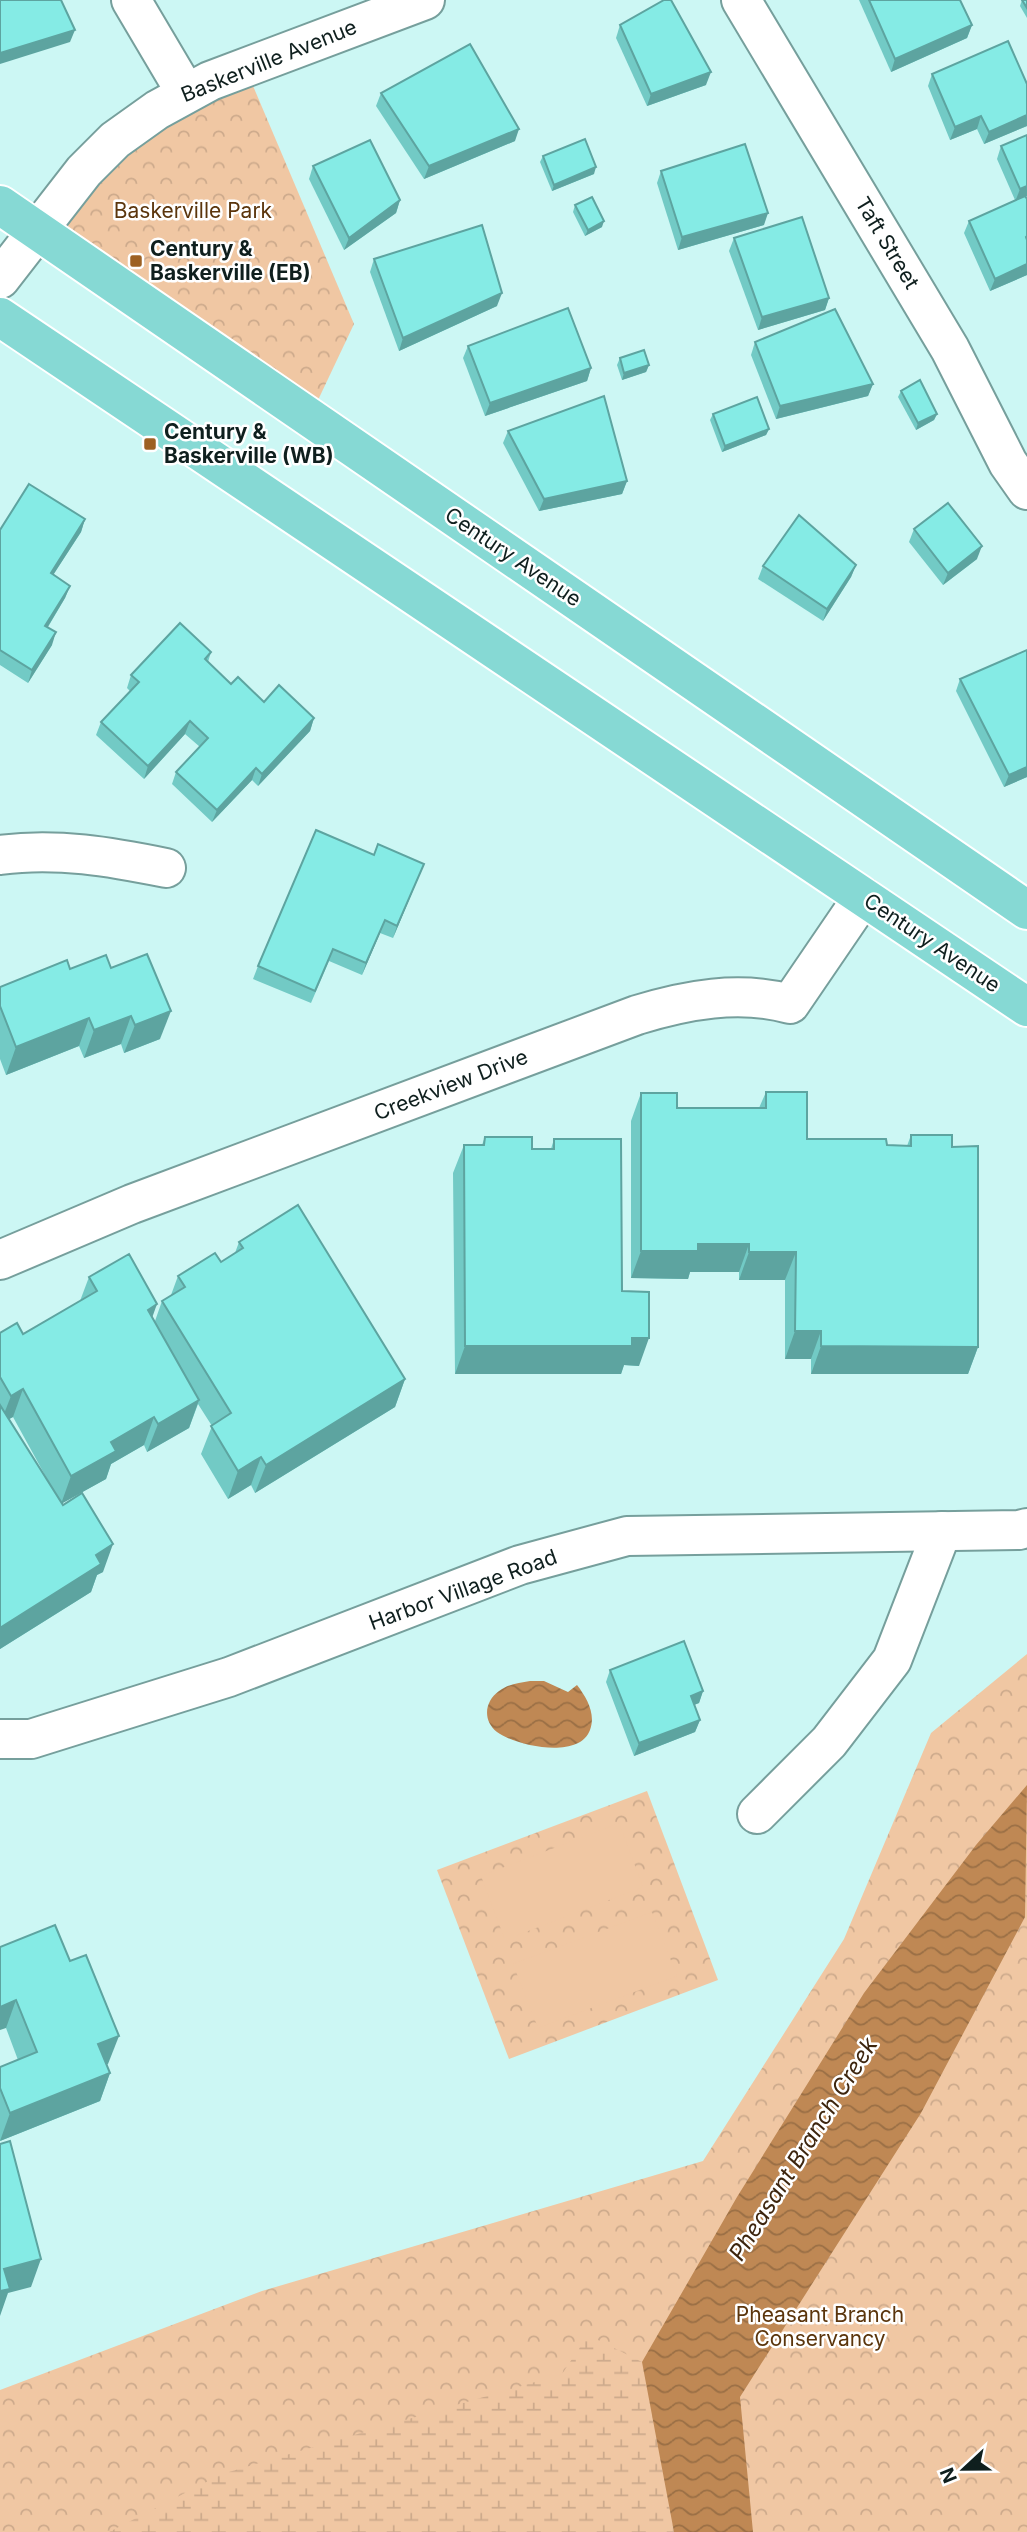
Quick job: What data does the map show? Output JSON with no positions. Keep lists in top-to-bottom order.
{
  "streets": {
    "main road": ["Century Avenue"],
    "street": [
      "Baskerville Avenue",
      "Taft Street",
      "Creekview Drive",
      "Harbor Village Road"
    ]
  },
  "crossings": [
    ["Baskerville Avenue", "Century Avenue"],
    ["Century Avenue", "Creekview Drive"]
  ],
  "water": ["Pheasant Branch Creek"],
  "parks": ["Baskerville Park", "Pheasant Branch Conservancy"],
  "places": {
    "transit": ["Century & Baskerville (EB)", "Century & Baskerville (WB)"]
  },
  "north": "left"
}
